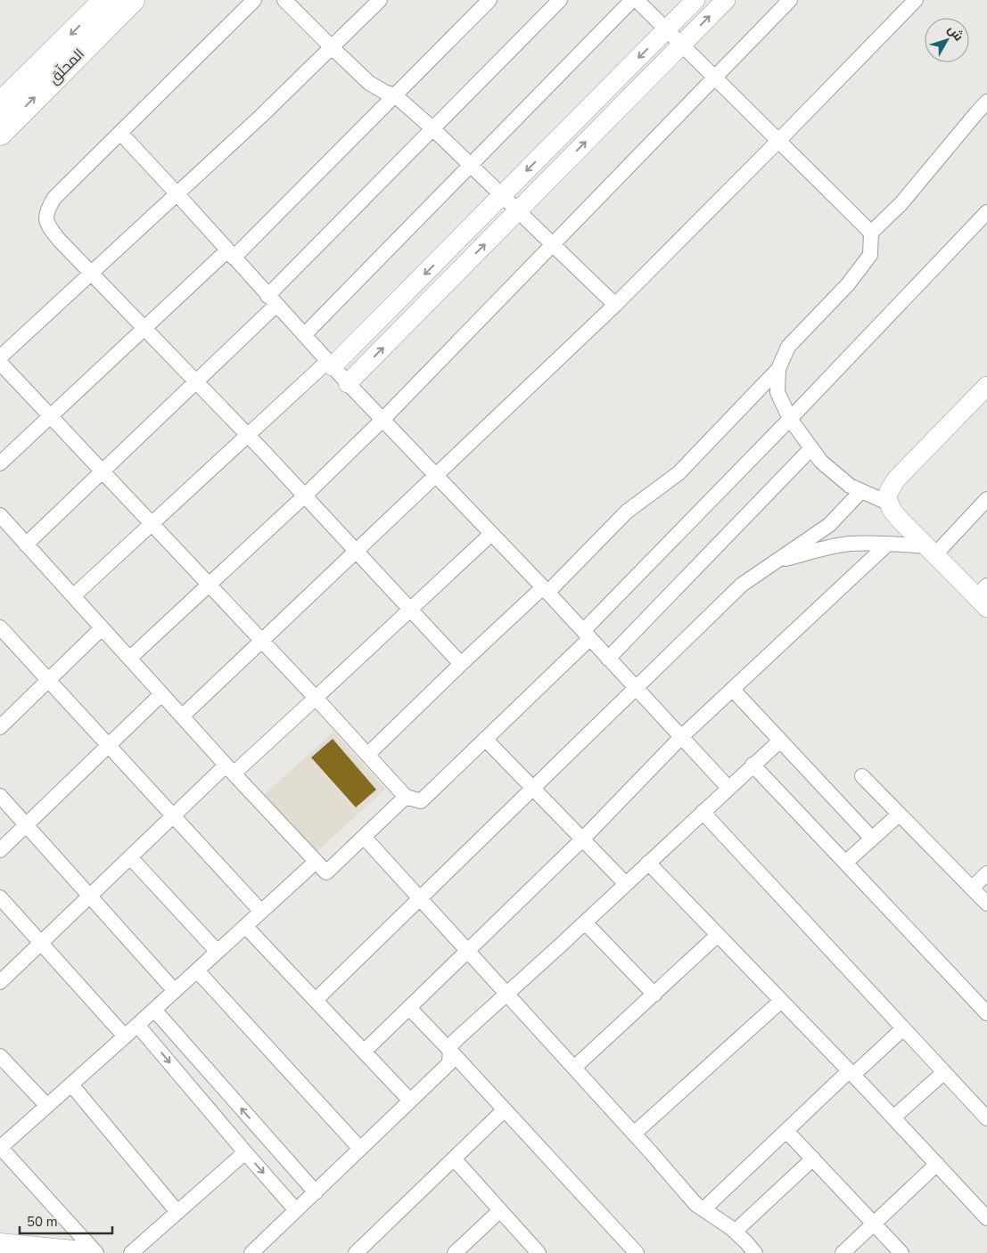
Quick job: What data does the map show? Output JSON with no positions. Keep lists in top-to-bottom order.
{
  "streets": {
    "highway": ["المحلّق"]
  },
  "scale_bar": "50 m",
  "north": "top right"
}
